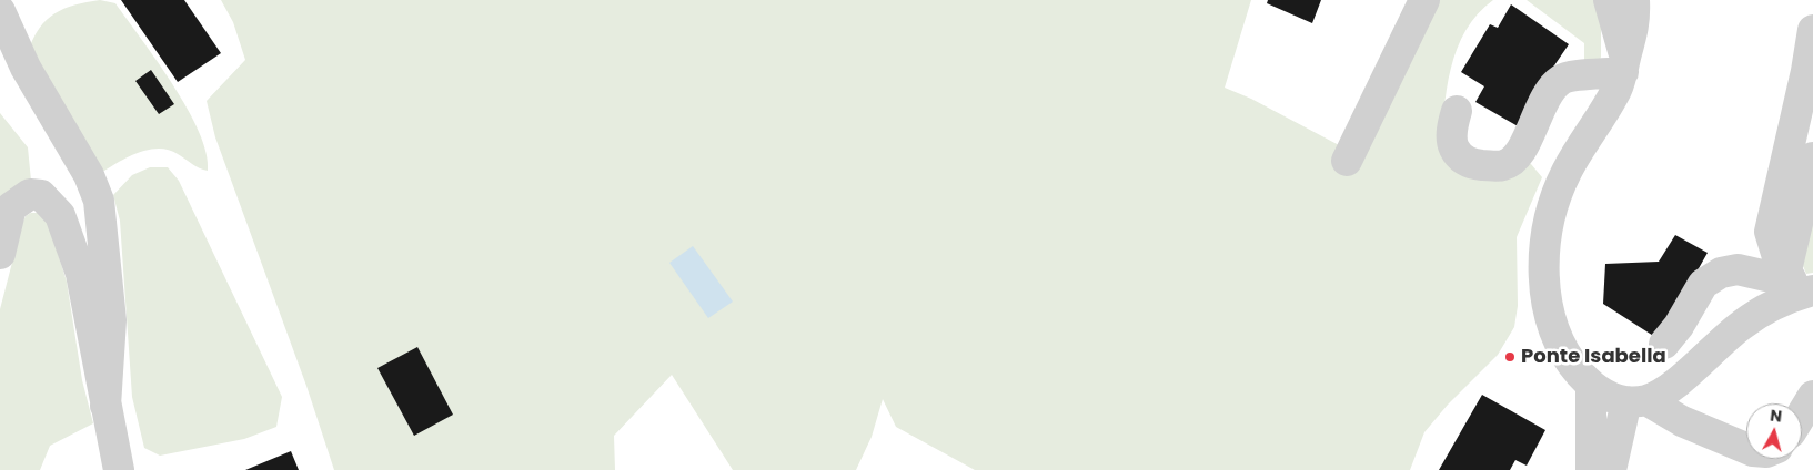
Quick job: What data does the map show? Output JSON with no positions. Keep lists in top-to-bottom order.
{
  "places": ["Ponte Isabella"],
  "north": "top"
}
